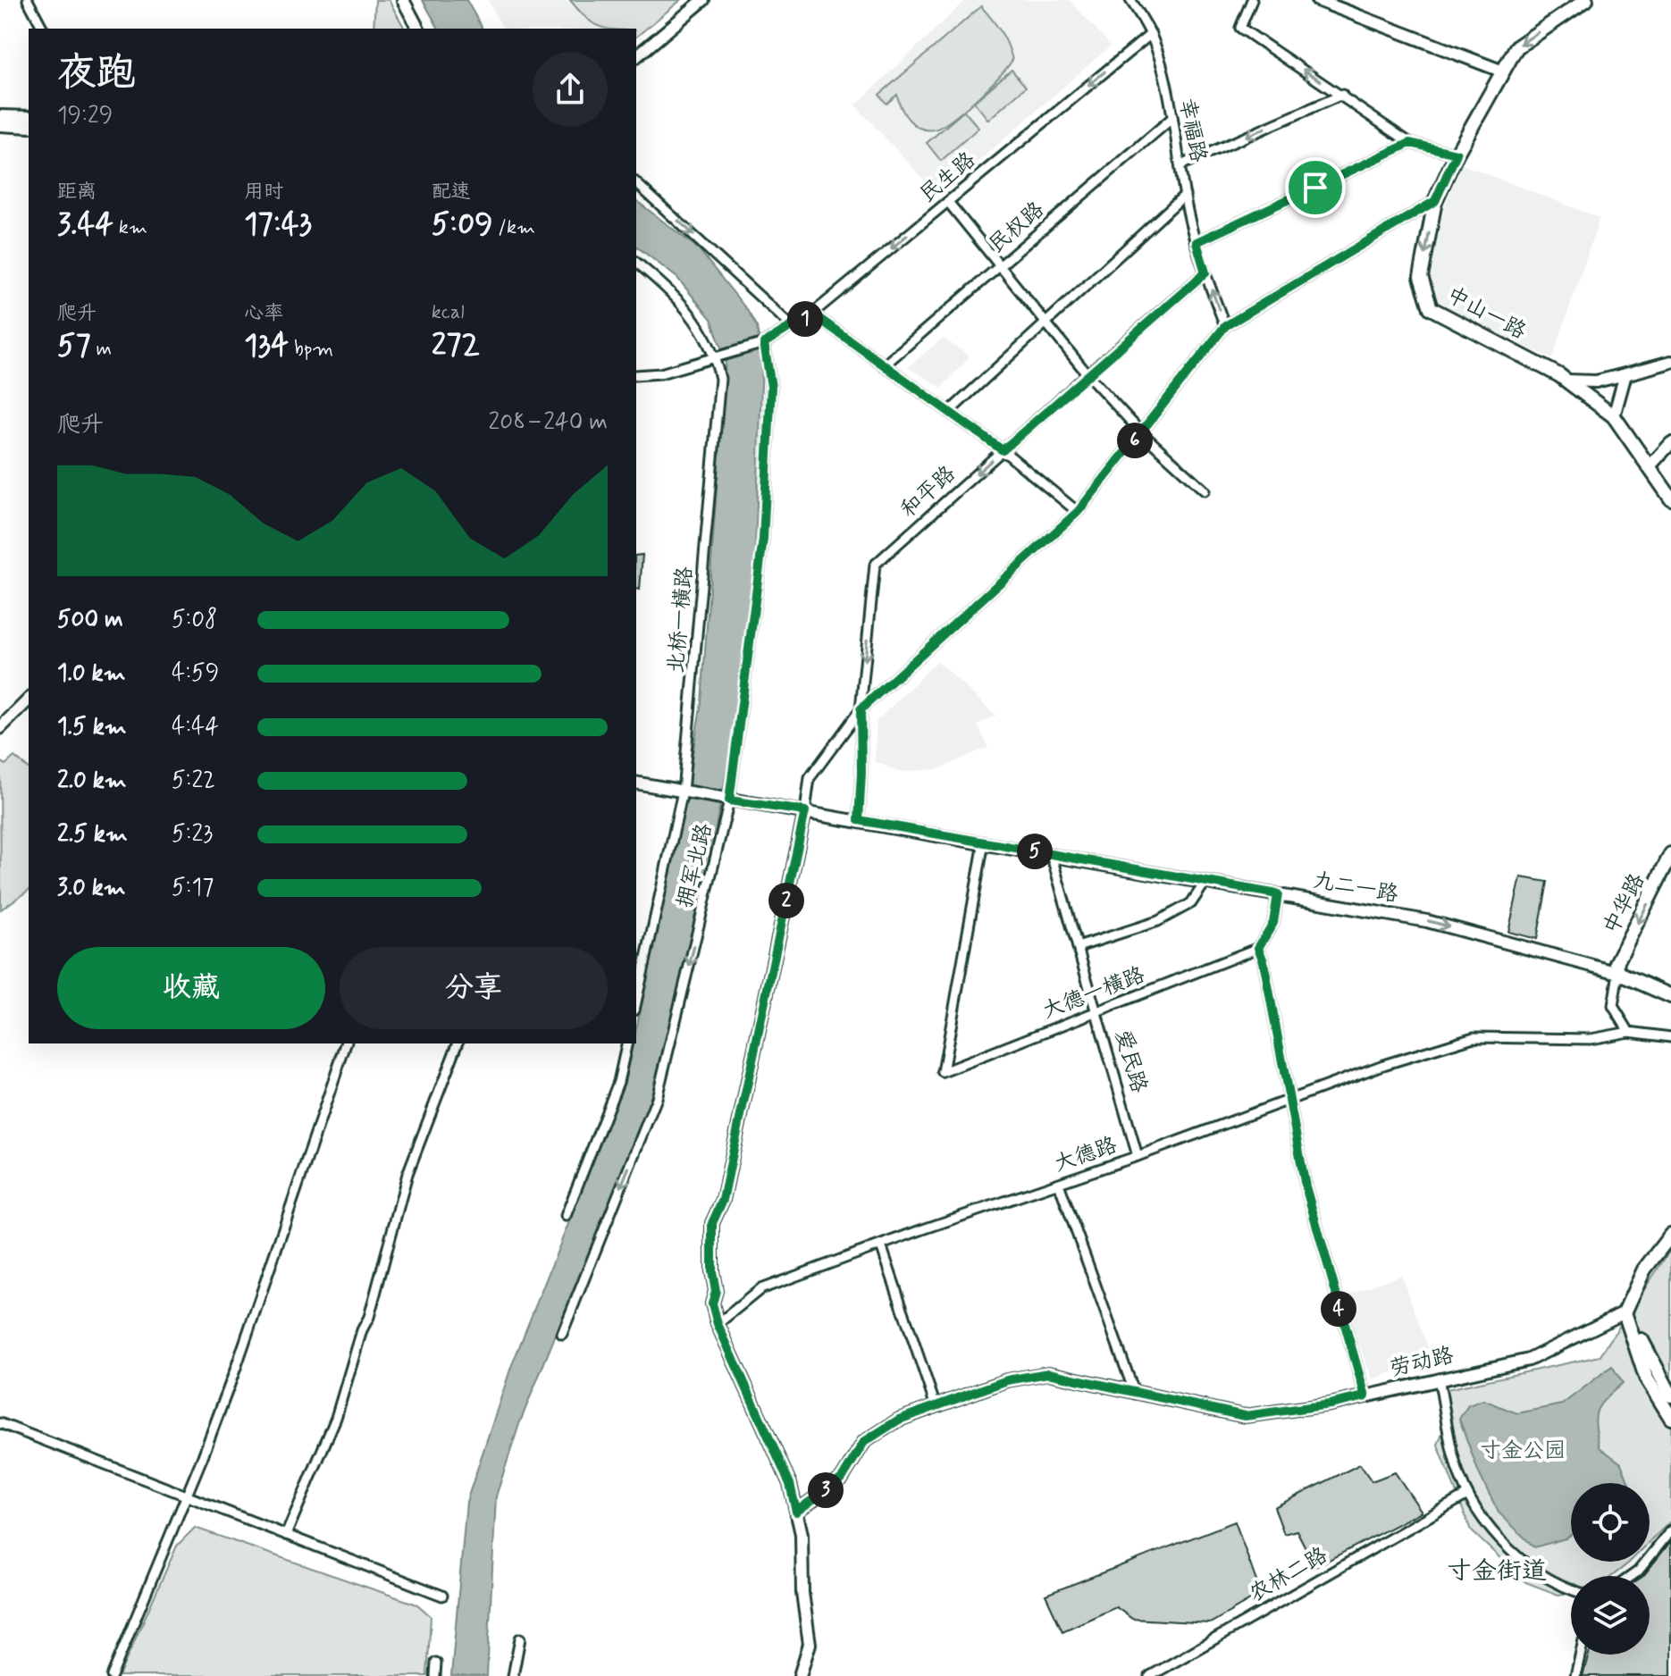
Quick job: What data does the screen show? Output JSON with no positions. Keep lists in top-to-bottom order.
{
  "streets": {
    "main road": ["中山一路", "九二一路", "中华路"],
    "street": [
      "幸福路",
      "民生路",
      "民权路",
      "和平路",
      "北桥一横路",
      "拥军北路",
      "大德一横路",
      "爱民路",
      "大德路",
      "劳动路",
      "农林二路"
    ]
  },
  "crossings": [
    ["幸福路", "民生路"],
    ["幸福路", "民权路"],
    ["幸福路", "和平路"],
    ["民生路", "北桥一横路"],
    ["民生路", "拥军北路"],
    ["和平路", "九二一路"],
    ["北桥一横路", "九二一路"],
    ["拥军北路", "九二一路"],
    ["九二一路", "中华路"],
    ["九二一路", "大德一横路"],
    ["九二一路", "爱民路"],
    ["大德一横路", "爱民路"],
    ["爱民路", "大德路"]
  ],
  "one_way": ["民生路", "中华路"],
  "districts": ["寸金街道"],
  "parks": ["寸金公园"],
  "page": {
    "heading": ["夜跑", "19:29"],
    "stats": [
      ["距离", "3.44 km"],
      ["用时", "17:43"],
      ["配速", "5:09 /km"],
      ["爬升", "57 m"],
      ["心率", "134 bpm"],
      ["kcal", "272"]
    ],
    "pins": [
      "1",
      "6",
      "5",
      "2",
      "4",
      "3"
    ],
    "chart": ["爬升", "208–240 m"],
    "list": [
      {
        "name": "500 m",
        "note": "5:08"
      },
      {
        "name": "1.0 km",
        "note": "4:59"
      },
      {
        "name": "1.5 km",
        "note": "4:44"
      },
      {
        "name": "2.0 km",
        "note": "5:22"
      },
      {
        "name": "2.5 km",
        "note": "5:23"
      },
      {
        "name": "3.0 km",
        "note": "5:17"
      }
    ],
    "buttons": ["收藏", "分享"]
  }
}
